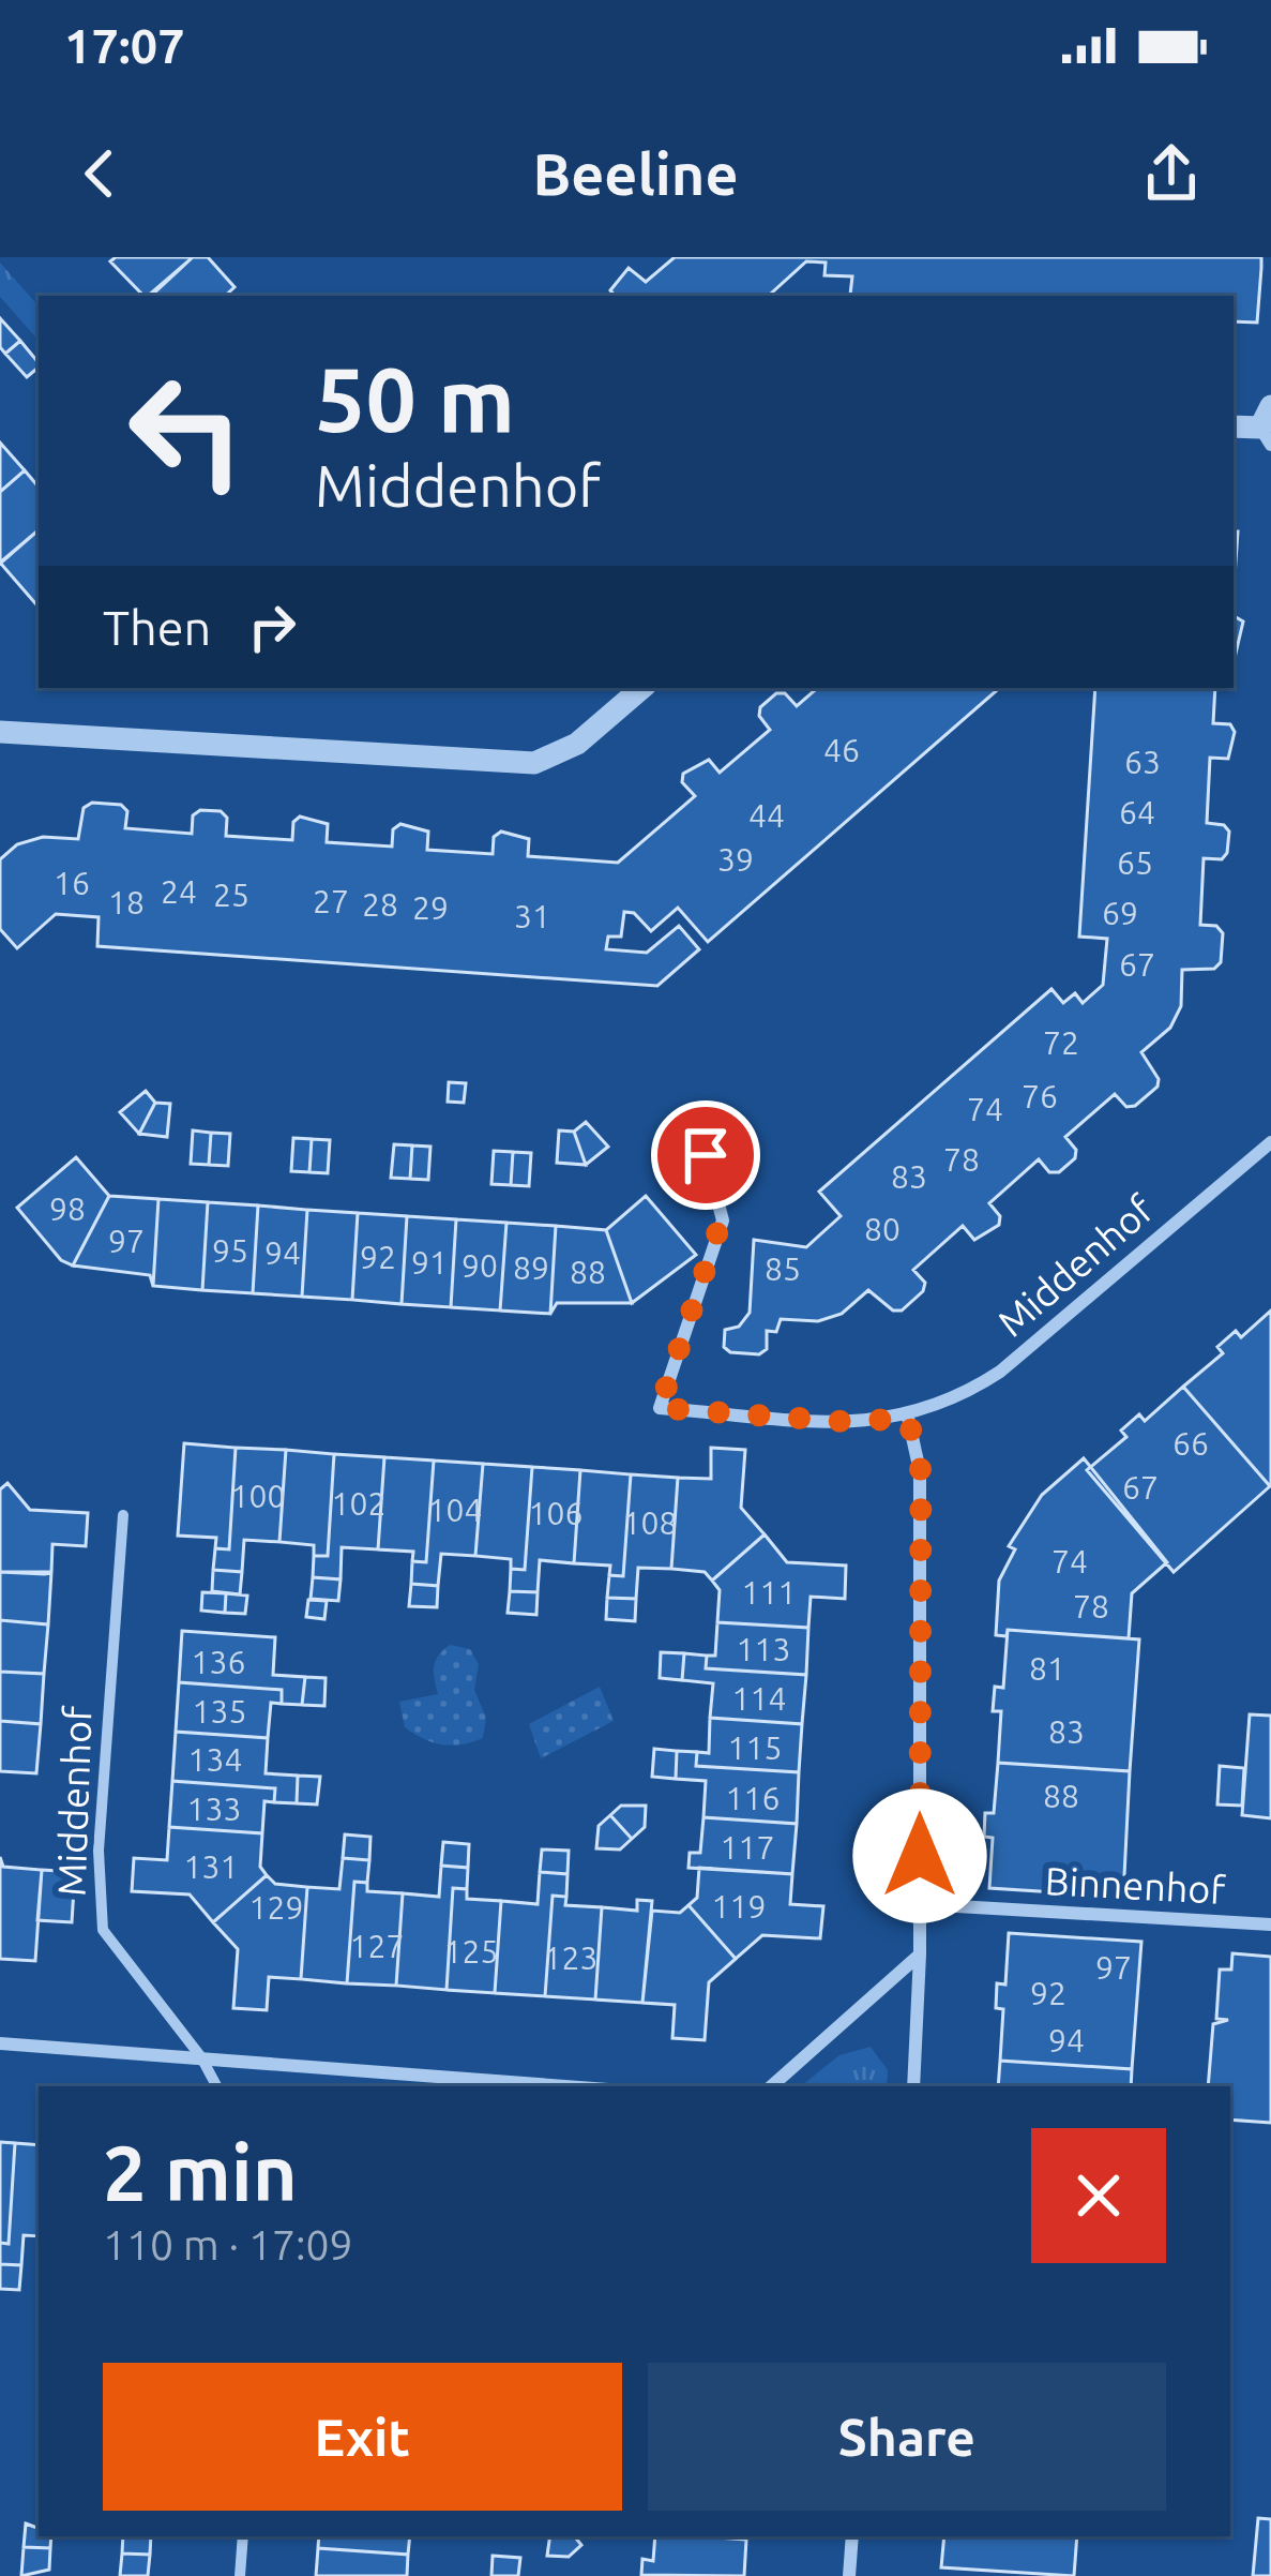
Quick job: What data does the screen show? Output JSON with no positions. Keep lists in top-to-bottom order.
{
  "streets": {
    "street": ["Middenhof", "Binnenhof"]
  },
  "house_numbers": [
    "46",
    "63",
    "64",
    "44",
    "39",
    "65",
    "16",
    "24",
    "25",
    "27",
    "18",
    "28",
    "29",
    "69",
    "31",
    "67",
    "72",
    "76",
    "74",
    "78",
    "83",
    "98",
    "80",
    "97",
    "95",
    "94",
    "92",
    "91",
    "90",
    "89",
    "85",
    "88",
    "66",
    "67",
    "100",
    "102",
    "104",
    "106",
    "108",
    "74",
    "111",
    "78",
    "113",
    "136",
    "81",
    "114",
    "135",
    "83",
    "115",
    "134",
    "88",
    "116",
    "133",
    "117",
    "131",
    "119",
    "129",
    "127",
    "125",
    "123",
    "97",
    "92",
    "94"
  ],
  "page": {
    "status": "17:07",
    "header": "Beeline",
    "turn": ["50 m", "Middenhof"],
    "then": "Then",
    "heading": ["2 min", "110 m · 17:09"],
    "buttons": ["Exit", "Share"]
  }
}
